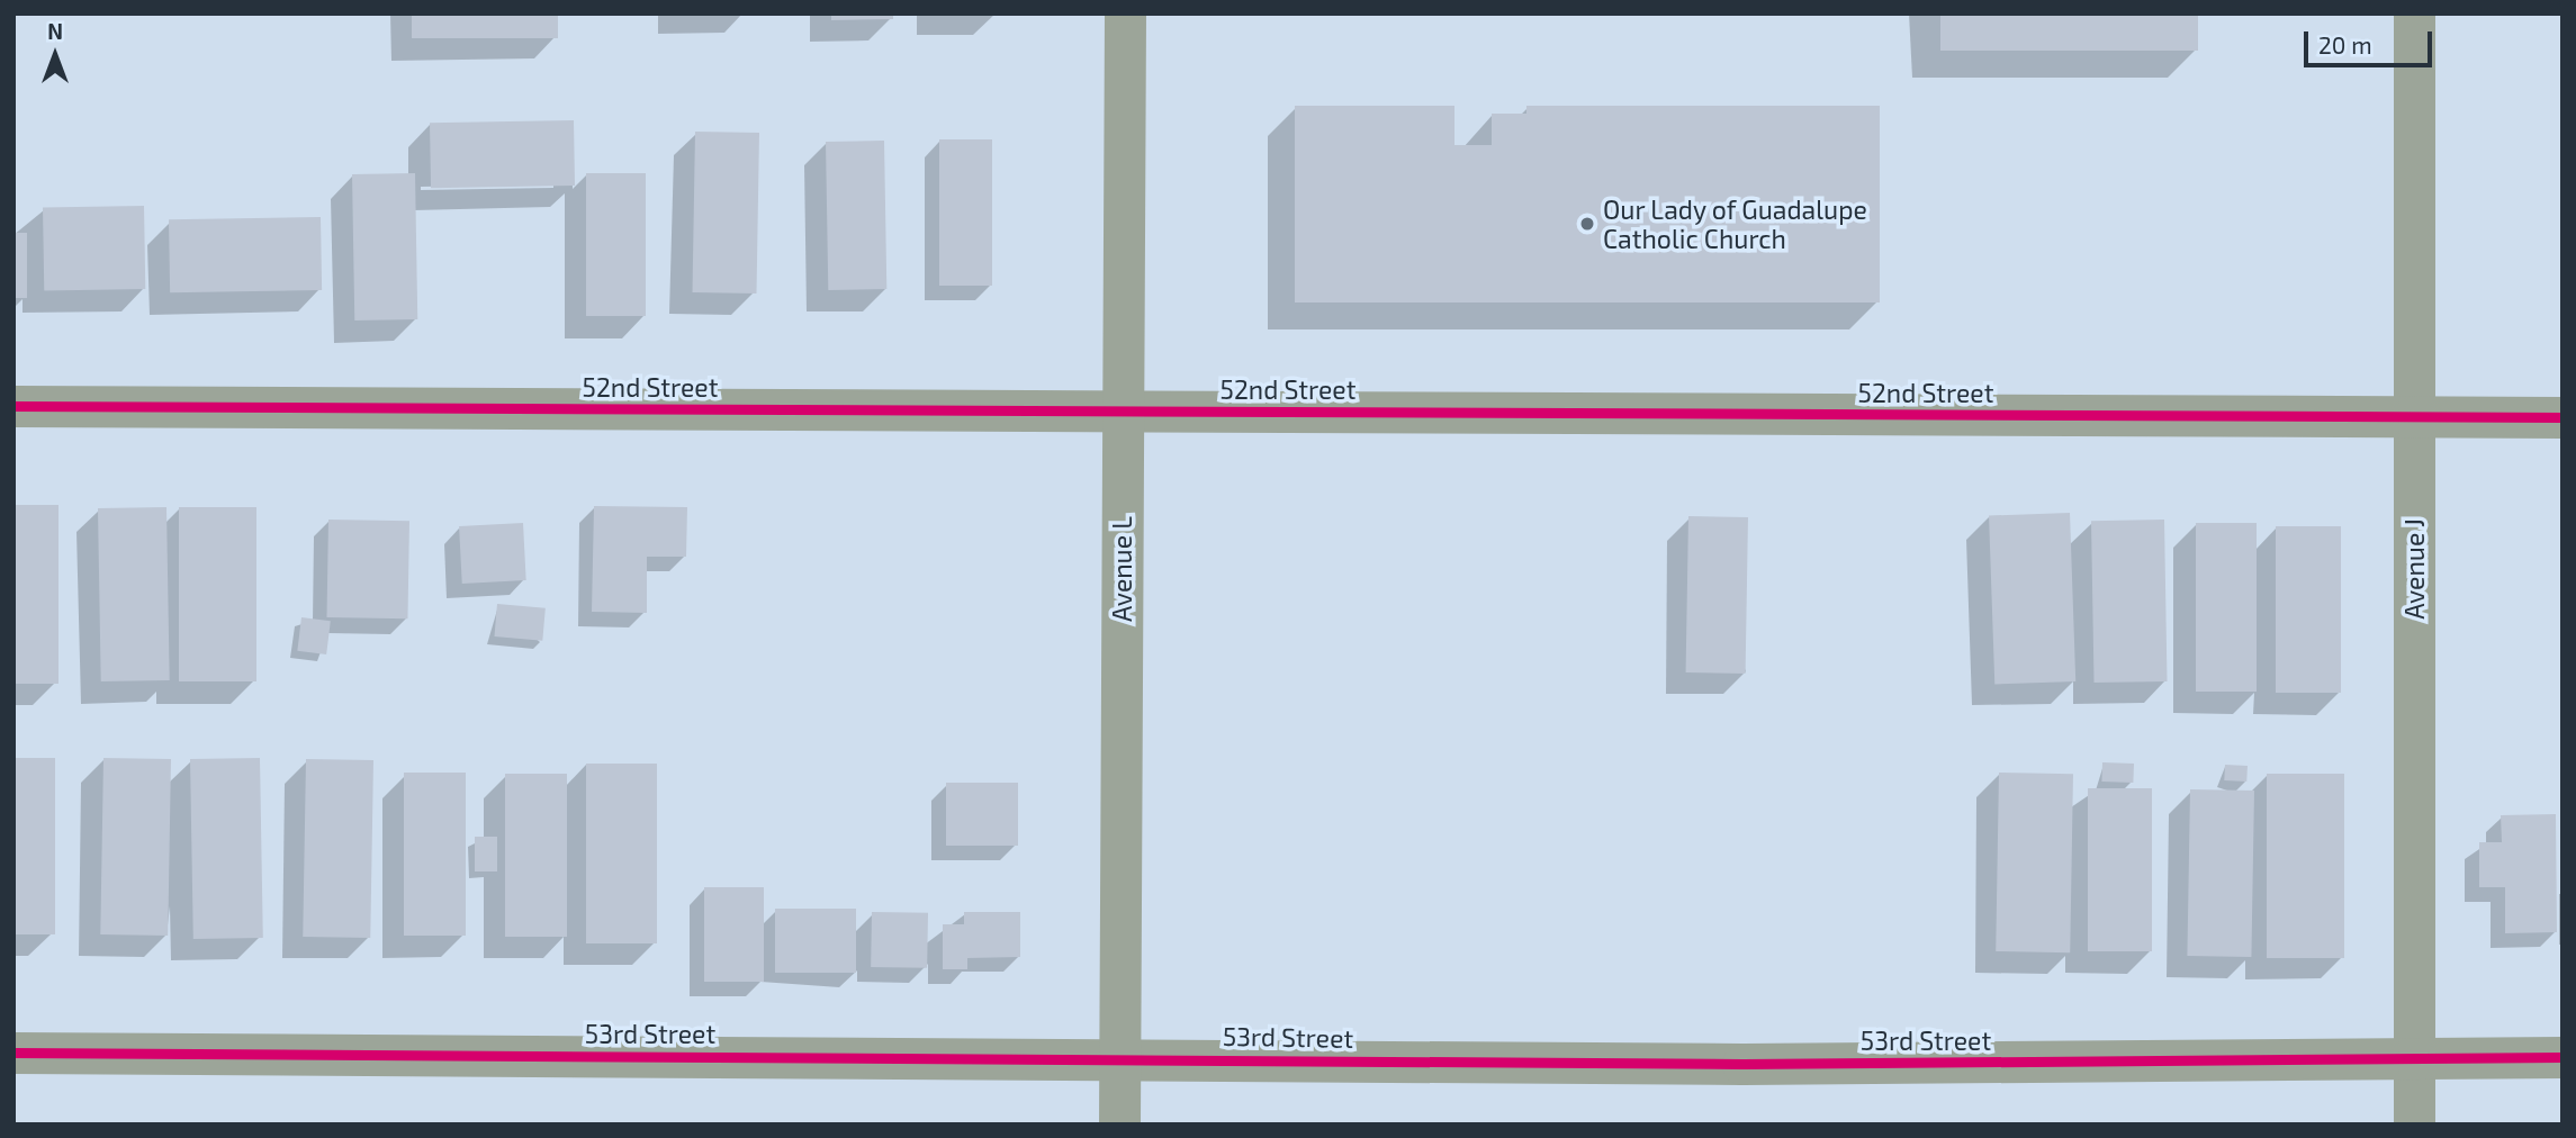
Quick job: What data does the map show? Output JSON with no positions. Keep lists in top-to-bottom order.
{
  "streets": {
    "street": [
      "52nd Street",
      "Avenue L",
      "Avenue J",
      "53rd Street"
    ]
  },
  "crossings": [
    ["52nd Street", "Avenue L"],
    ["52nd Street", "Avenue J"],
    ["Avenue L", "53rd Street"],
    ["Avenue J", "53rd Street"]
  ],
  "places": ["Our Lady of Guadalupe Catholic Church"],
  "scale_bar": "20 m",
  "north": "top"
}
